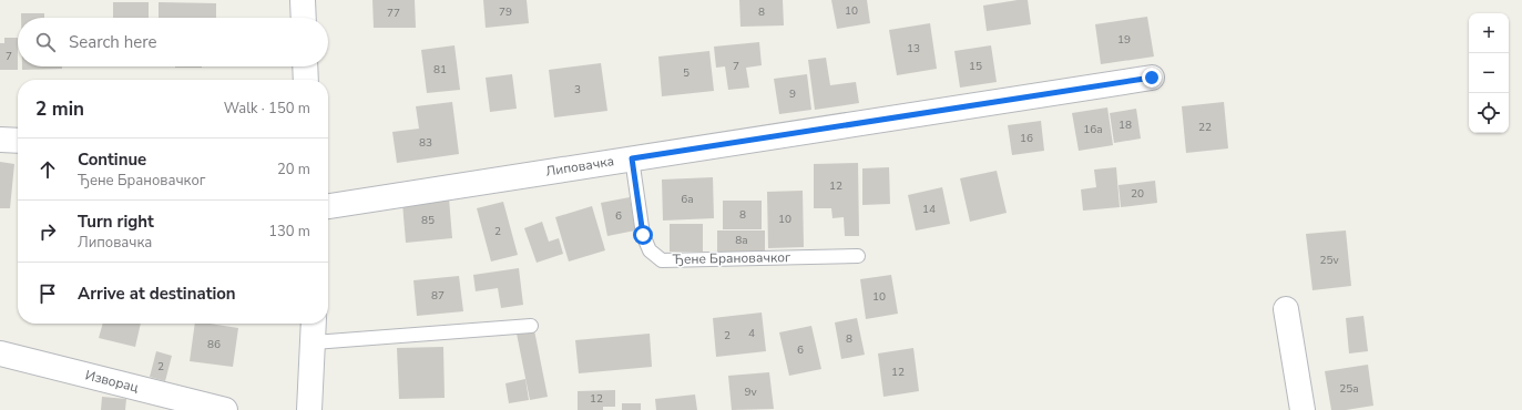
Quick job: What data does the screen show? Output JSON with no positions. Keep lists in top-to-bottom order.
{
  "streets": {
    "street": ["Липовачка", "Изворац"],
    "lane": ["Ђене Брановачког"]
  },
  "crossings": [
    ["Липовачка", "Ђене Брановачког"]
  ],
  "house_numbers": [
    "10",
    "79",
    "8",
    "77",
    "19",
    "13",
    "7",
    "7",
    "15",
    "81",
    "5",
    "3",
    "9",
    "18",
    "22",
    "16a",
    "16",
    "83",
    "12",
    "20",
    "6a",
    "14",
    "8",
    "6",
    "10",
    "85",
    "2",
    "8a",
    "25v",
    "87",
    "10",
    "4",
    "2",
    "8",
    "86",
    "6",
    "2",
    "12",
    "25a",
    "9v",
    "12"
  ],
  "page": {
    "map_buttons": ["+", "−"],
    "search": "Search here",
    "heading": ["2 min", "Walk · 150 m"],
    "list": [
      ["Continue", "Ђене Брановачког", "20 m"],
      ["Turn right", "Липовачка", "130 m"],
      "Arrive at destination"
    ]
  }
}
